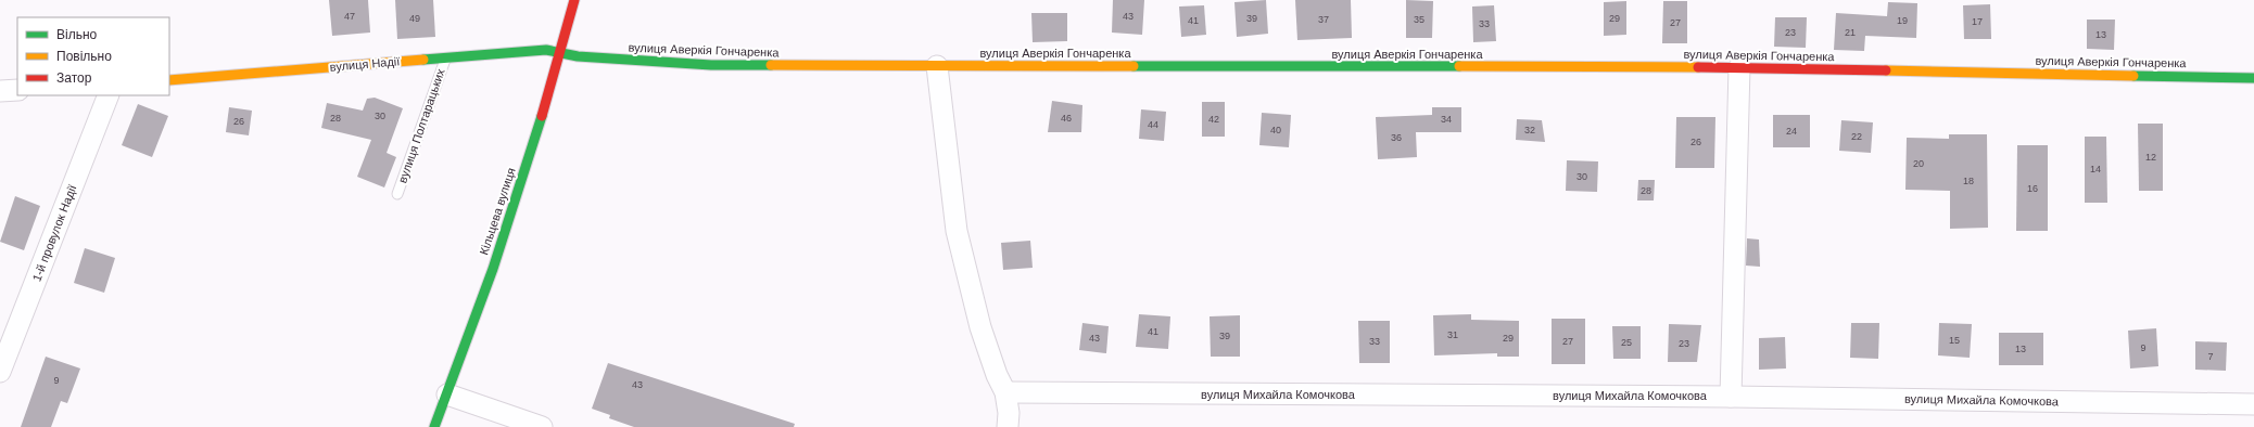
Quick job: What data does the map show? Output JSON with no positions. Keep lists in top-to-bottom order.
{
  "streets": {
    "street": [
      "вулиця Аверкія Гончаренка",
      "вулиця Надії",
      "Кільцева вулиця",
      "1-й провулок Надії",
      "вулиця Михайла Комочкова"
    ],
    "lane": ["вулиця Полтарацьких"]
  },
  "crossings": [
    ["вулиця Аверкія Гончаренка", "вулиця Надії"],
    ["вулиця Аверкія Гончаренка", "Кільцева вулиця"],
    ["вулиця Надії", "вулиця Полтарацьких"],
    ["вулиця Надії", "Кільцева вулиця"]
  ],
  "house_numbers": [
    "47",
    "43",
    "49",
    "39",
    "29",
    "37",
    "35",
    "41",
    "19",
    "17",
    "27",
    "33",
    "23",
    "21",
    "13",
    "30",
    "28",
    "46",
    "42",
    "34",
    "26",
    "44",
    "40",
    "32",
    "24",
    "22",
    "36",
    "26",
    "12",
    "20",
    "14",
    "30",
    "18",
    "16",
    "28",
    "41",
    "31",
    "39",
    "43",
    "29",
    "15",
    "33",
    "27",
    "25",
    "23",
    "9",
    "13",
    "7",
    "9",
    "43"
  ],
  "legend": ["Вільно", "Повільно", "Затор"]
}
